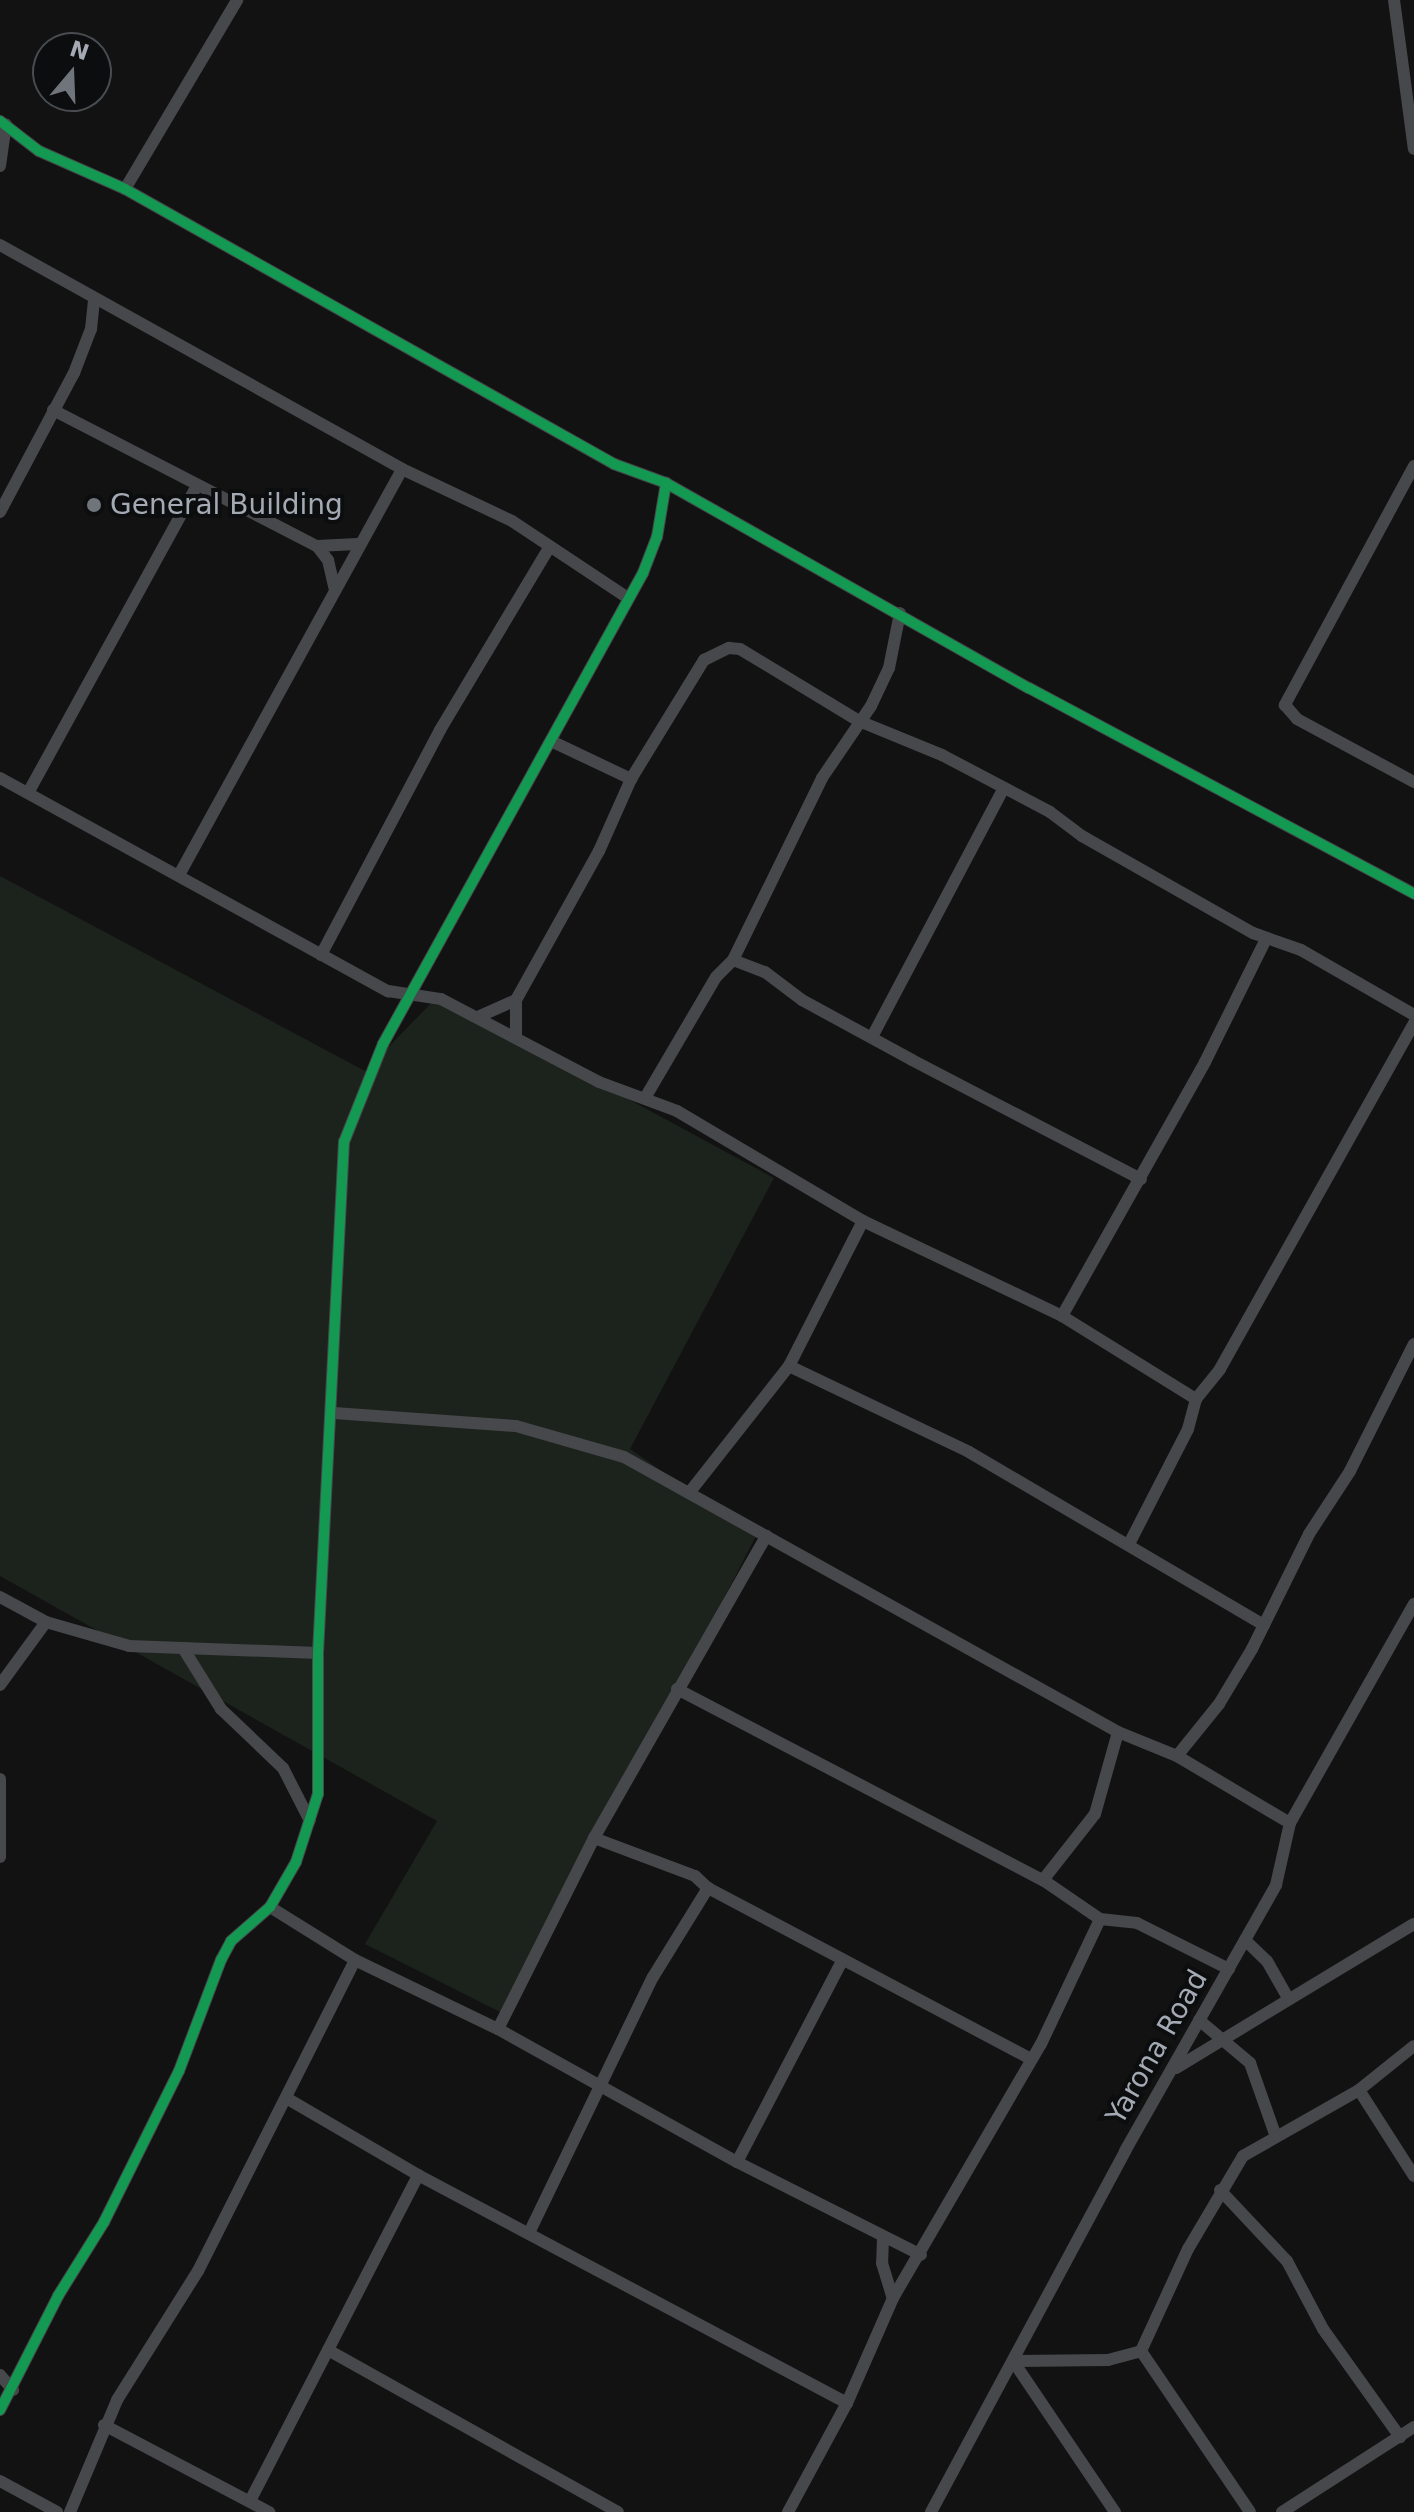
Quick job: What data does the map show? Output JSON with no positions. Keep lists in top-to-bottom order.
{
  "streets": {
    "street": ["Yarona Road"]
  },
  "places": ["General Building"],
  "north": "top"
}
